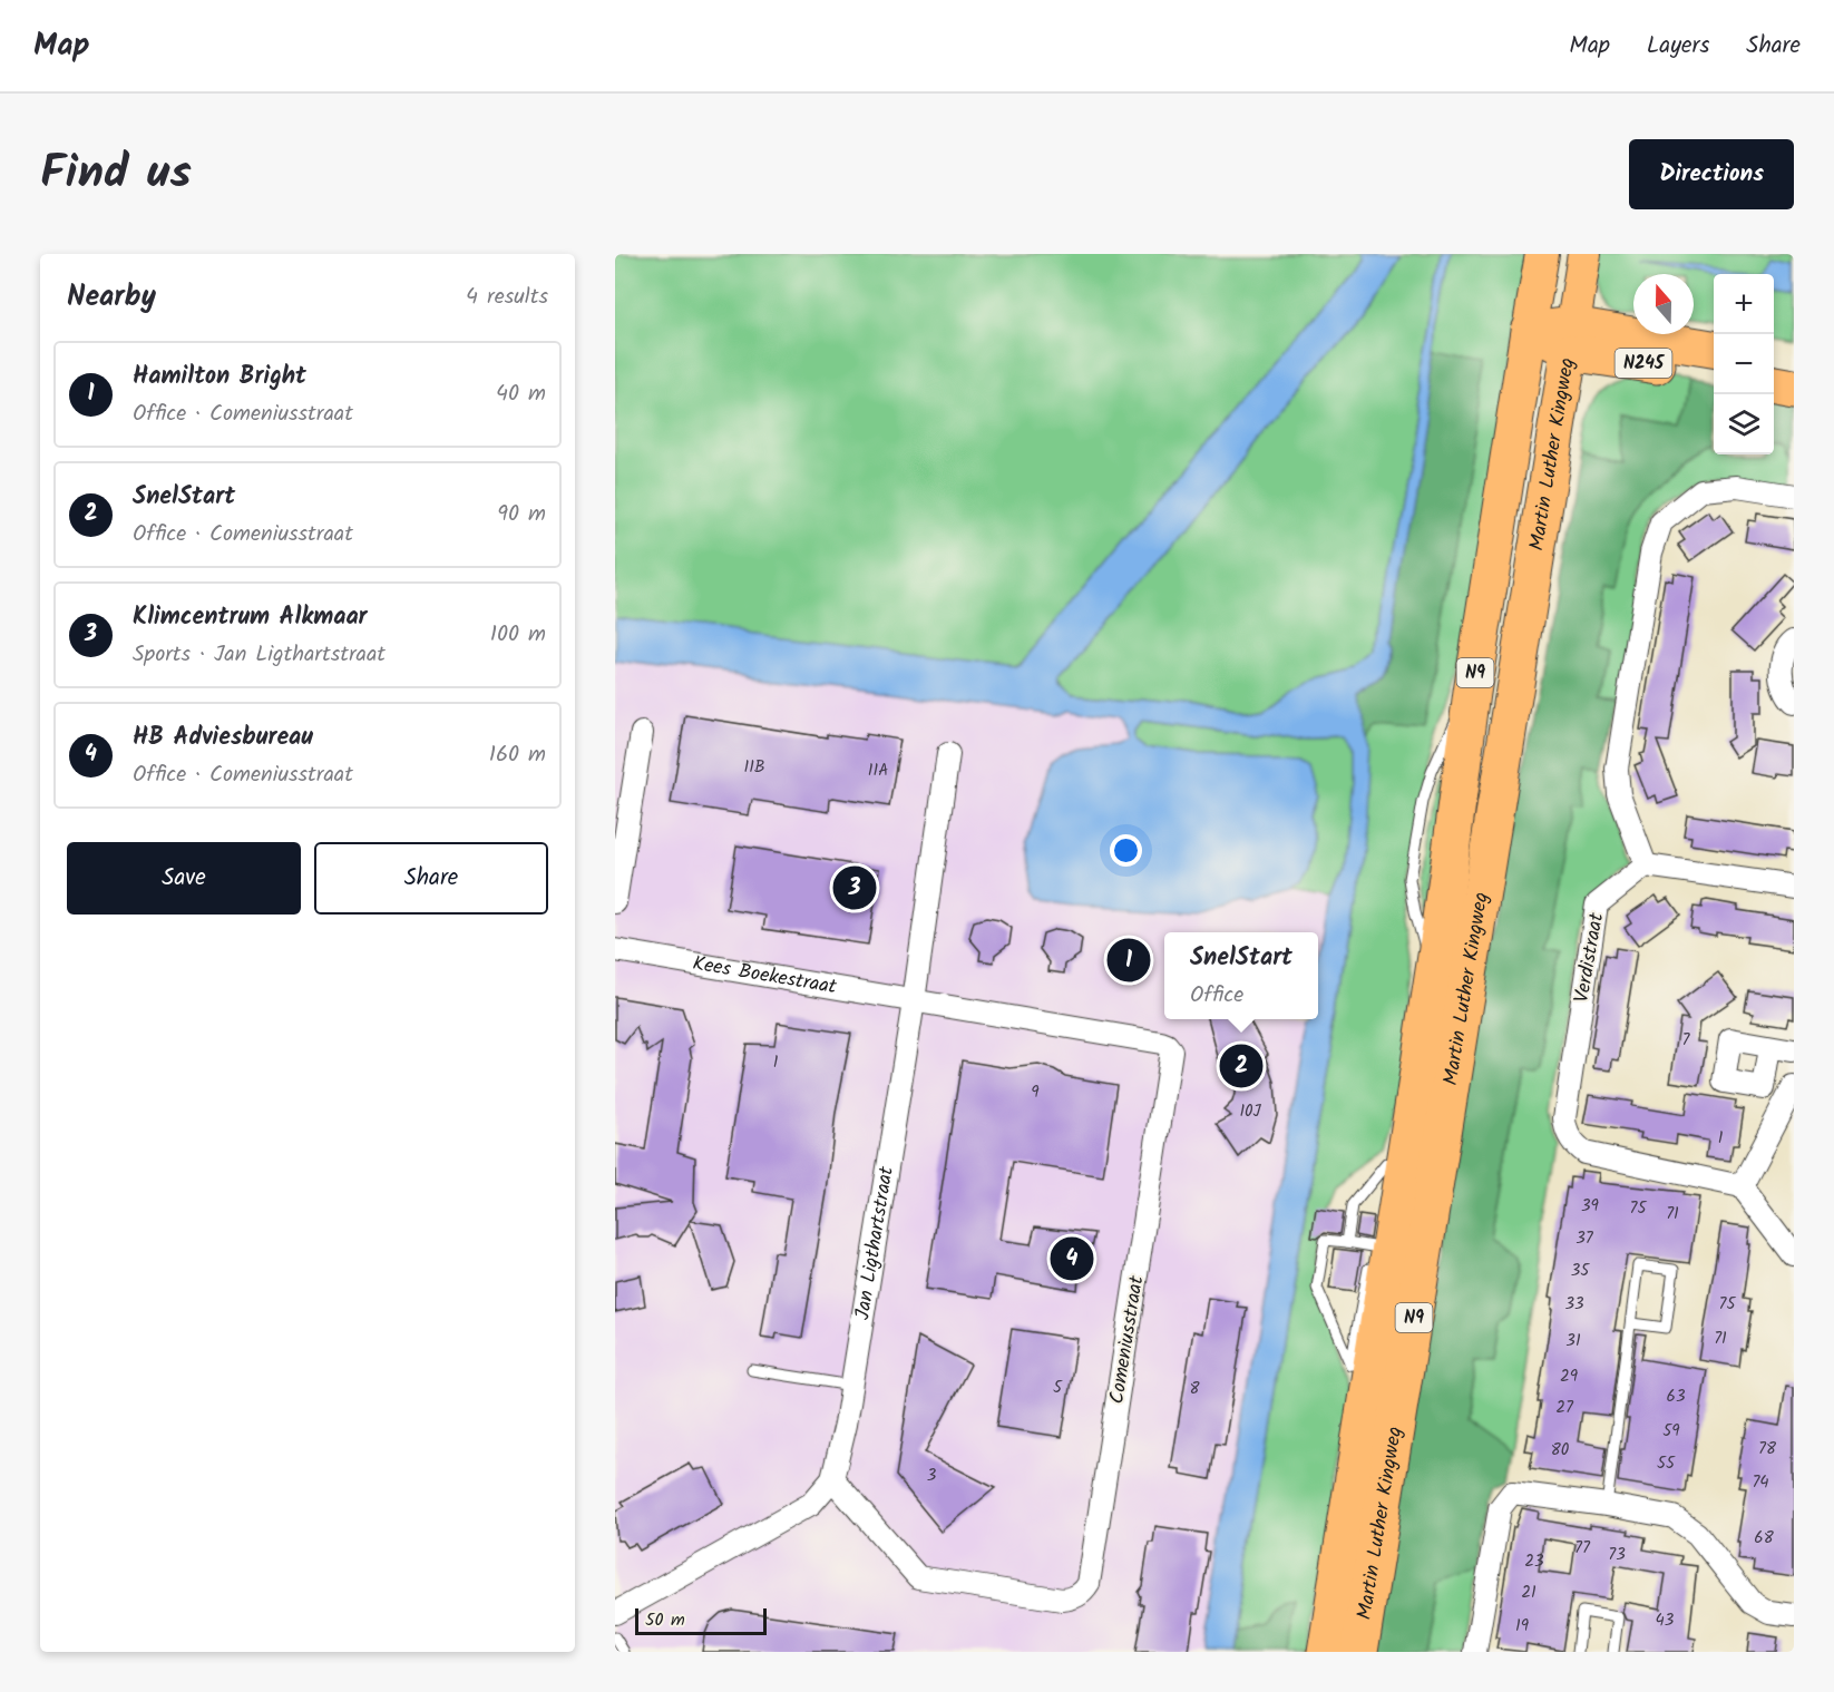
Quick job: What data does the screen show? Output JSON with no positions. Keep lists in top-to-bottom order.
{
  "streets": {
    "highway": ["N245", "Martin Luther Kingweg", "N9"],
    "street": [
      "Verdistraat",
      "Kees Boekestraat",
      "Jan Ligthartstraat",
      "Comeniusstraat"
    ]
  },
  "crossings": [
    ["N245", "Martin Luther Kingweg"],
    ["N245", "N9"],
    ["Martin Luther Kingweg", "N9"],
    ["Kees Boekestraat", "Jan Ligthartstraat"],
    ["Kees Boekestraat", "Comeniusstraat"],
    ["Jan Ligthartstraat", "Comeniusstraat"]
  ],
  "house_numbers": [
    "11B",
    "11A",
    "7",
    "1",
    "9",
    "10J",
    "1",
    "39",
    "75",
    "71",
    "37",
    "35",
    "33",
    "75",
    "71",
    "31",
    "29",
    "5",
    "8",
    "63",
    "27",
    "59",
    "78",
    "80",
    "55",
    "3",
    "74",
    "68",
    "77",
    "73",
    "23",
    "21",
    "43",
    "19"
  ],
  "scale_bar": "50 m",
  "north": "top",
  "page": {
    "header": "Map",
    "nav": ["Map", "Layers", "Share"],
    "title": "Find us",
    "buttons": [
      "Directions",
      ["Save", "Share"]
    ],
    "heading": ["Nearby", "4 results"],
    "map_buttons": ["+", "−"],
    "list": [
      {
        "mark": "1",
        "name": "Hamilton Bright",
        "note": "Office · Comeniusstraat",
        "value": "40 m"
      },
      {
        "mark": "2",
        "name": "SnelStart",
        "note": "Office · Comeniusstraat",
        "value": "90 m"
      },
      {
        "mark": "3",
        "name": "Klimcentrum Alkmaar",
        "note": "Sports · Jan Ligthartstraat",
        "value": "100 m"
      },
      {
        "mark": "4",
        "name": "HB Adviesbureau",
        "note": "Office · Comeniusstraat",
        "value": "160 m"
      }
    ],
    "pins": [
      "3",
      "1",
      "2",
      "4"
    ],
    "popup": ["SnelStart", "Office"],
    "scale": "50 m"
  }
}
